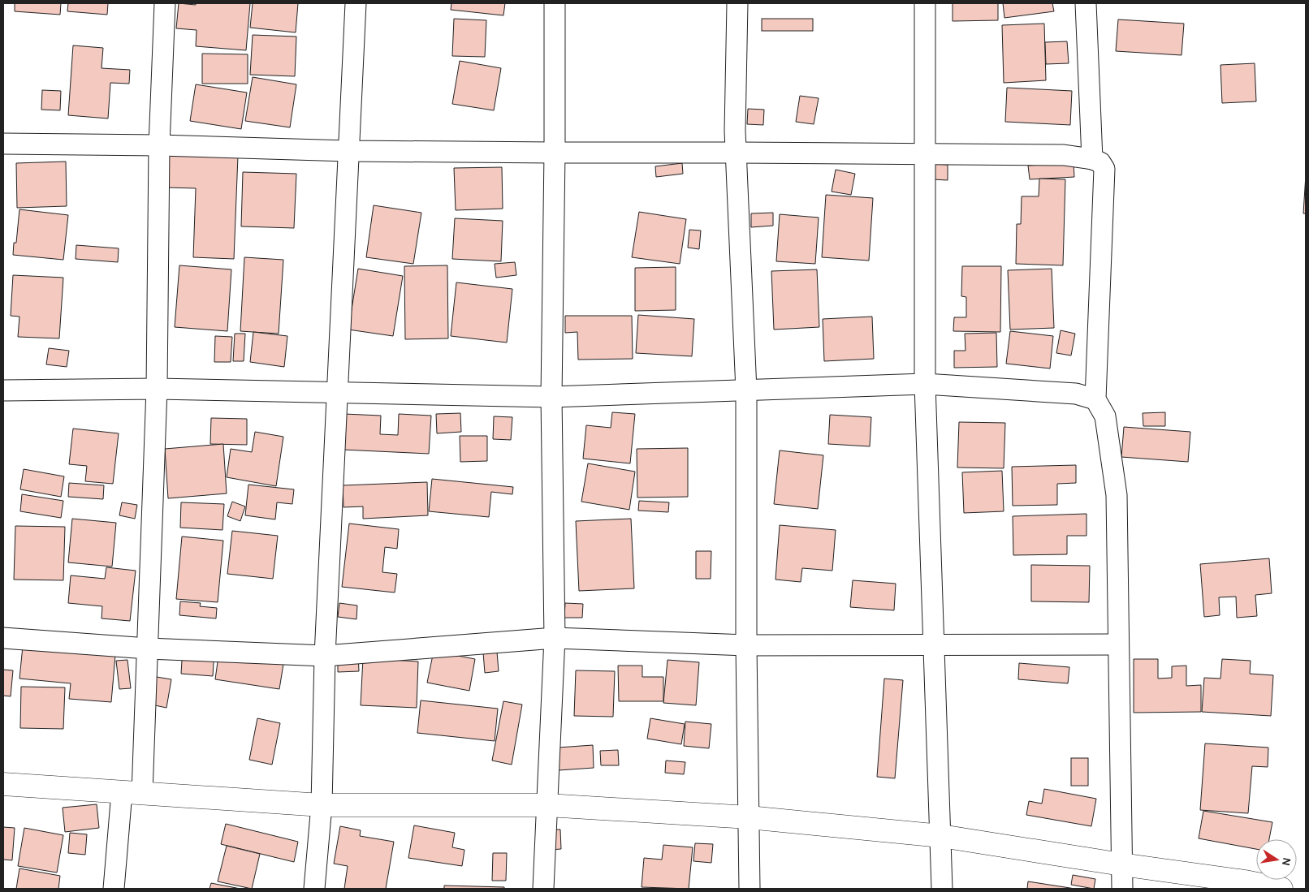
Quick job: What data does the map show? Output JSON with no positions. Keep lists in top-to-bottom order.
{
  "north": "right"
}
